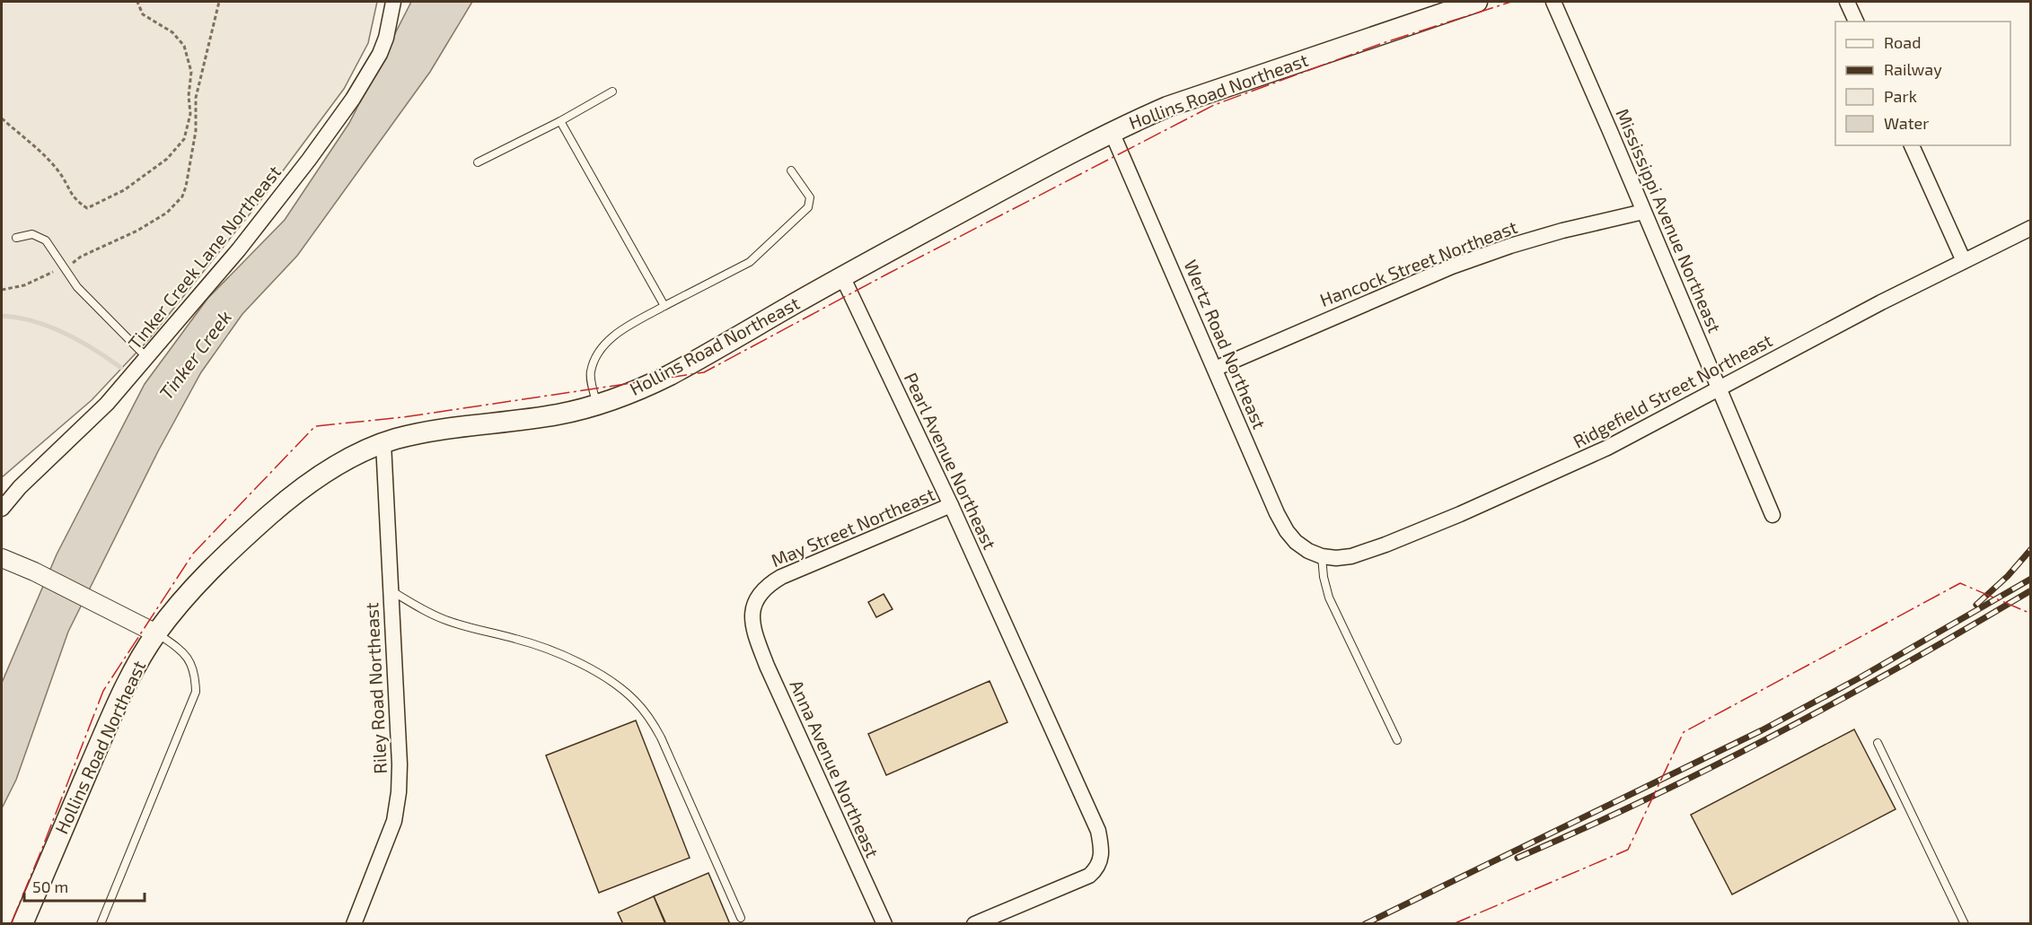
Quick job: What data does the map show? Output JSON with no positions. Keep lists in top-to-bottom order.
{
  "streets": {
    "main road": ["Hollins Road Northeast"],
    "street": [
      "Mississippi Avenue Northeast",
      "Tinker Creek Lane Northeast",
      "Hancock Street Northeast",
      "Wertz Road Northeast",
      "Ridgefield Street Northeast",
      "Pearl Avenue Northeast",
      "May Street Northeast",
      "Riley Road Northeast",
      "Anna Avenue Northeast"
    ]
  },
  "crossings": [
    ["Hollins Road Northeast", "Wertz Road Northeast"],
    ["Hollins Road Northeast", "Pearl Avenue Northeast"],
    ["Hollins Road Northeast", "Riley Road Northeast"],
    ["Mississippi Avenue Northeast", "Hancock Street Northeast"],
    ["Mississippi Avenue Northeast", "Ridgefield Street Northeast"],
    ["Hancock Street Northeast", "Wertz Road Northeast"],
    ["Wertz Road Northeast", "Ridgefield Street Northeast"],
    ["Pearl Avenue Northeast", "May Street Northeast"],
    ["May Street Northeast", "Anna Avenue Northeast"]
  ],
  "water": ["Tinker Creek"],
  "legend": [
    "Road",
    "Railway",
    "Park",
    "Water"
  ],
  "scale_bar": "50 m"
}
